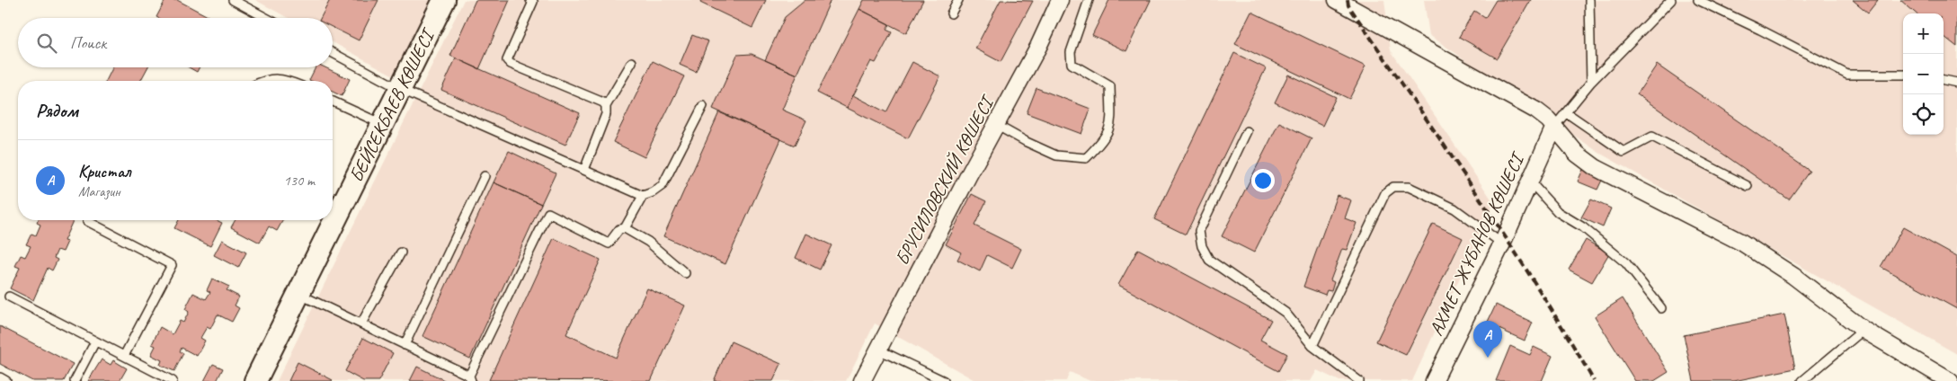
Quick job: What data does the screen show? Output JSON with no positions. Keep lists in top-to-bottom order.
{
  "streets": {
    "street": ["БЕЙСЕКБАЕВ КӨШЕСІ", "БРУСИЛОВСКИЙ КӨШЕСІ", "АХМЕТ ЖҰБАНОВ КӨШЕСІ"]
  },
  "page": {
    "map_buttons": ["+", "−"],
    "search": "Поиск",
    "heading": "Рядом",
    "list": [
      {
        "mark": "A",
        "name": "Кристал",
        "note": "Магазин",
        "value": "130 m"
      }
    ],
    "pins": "A"
  }
}
